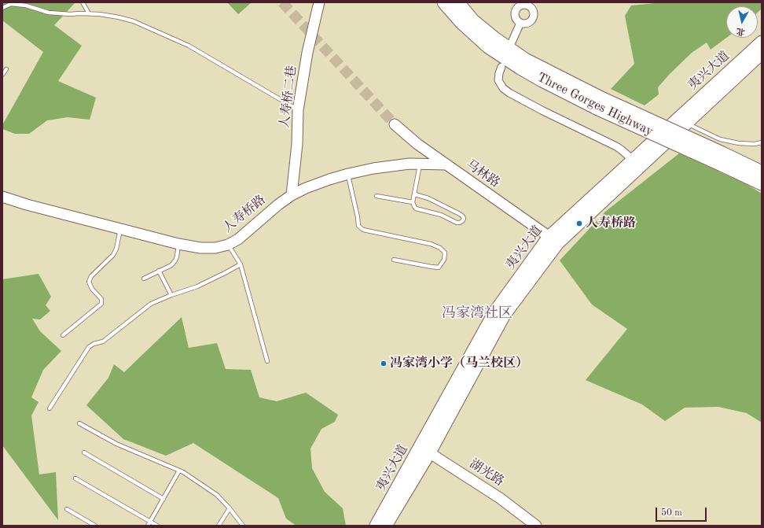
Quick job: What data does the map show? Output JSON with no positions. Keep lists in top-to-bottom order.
{
  "streets": {
    "highway": ["Three Gorges Highway"],
    "main road": ["夷兴大道"],
    "street": [
      "人寿桥二巷",
      "马林路",
      "人寿桥路",
      "湖光路"
    ]
  },
  "crossings": [
    ["夷兴大道", "马林路"],
    ["夷兴大道", "湖光路"],
    ["人寿桥二巷", "人寿桥路"],
    ["马林路", "人寿桥路"]
  ],
  "districts": ["冯家湾社区"],
  "places": ["人寿桥路", "冯家湾小学（马兰校区）"],
  "scale_bar": "50 m",
  "north": "bottom"
}
